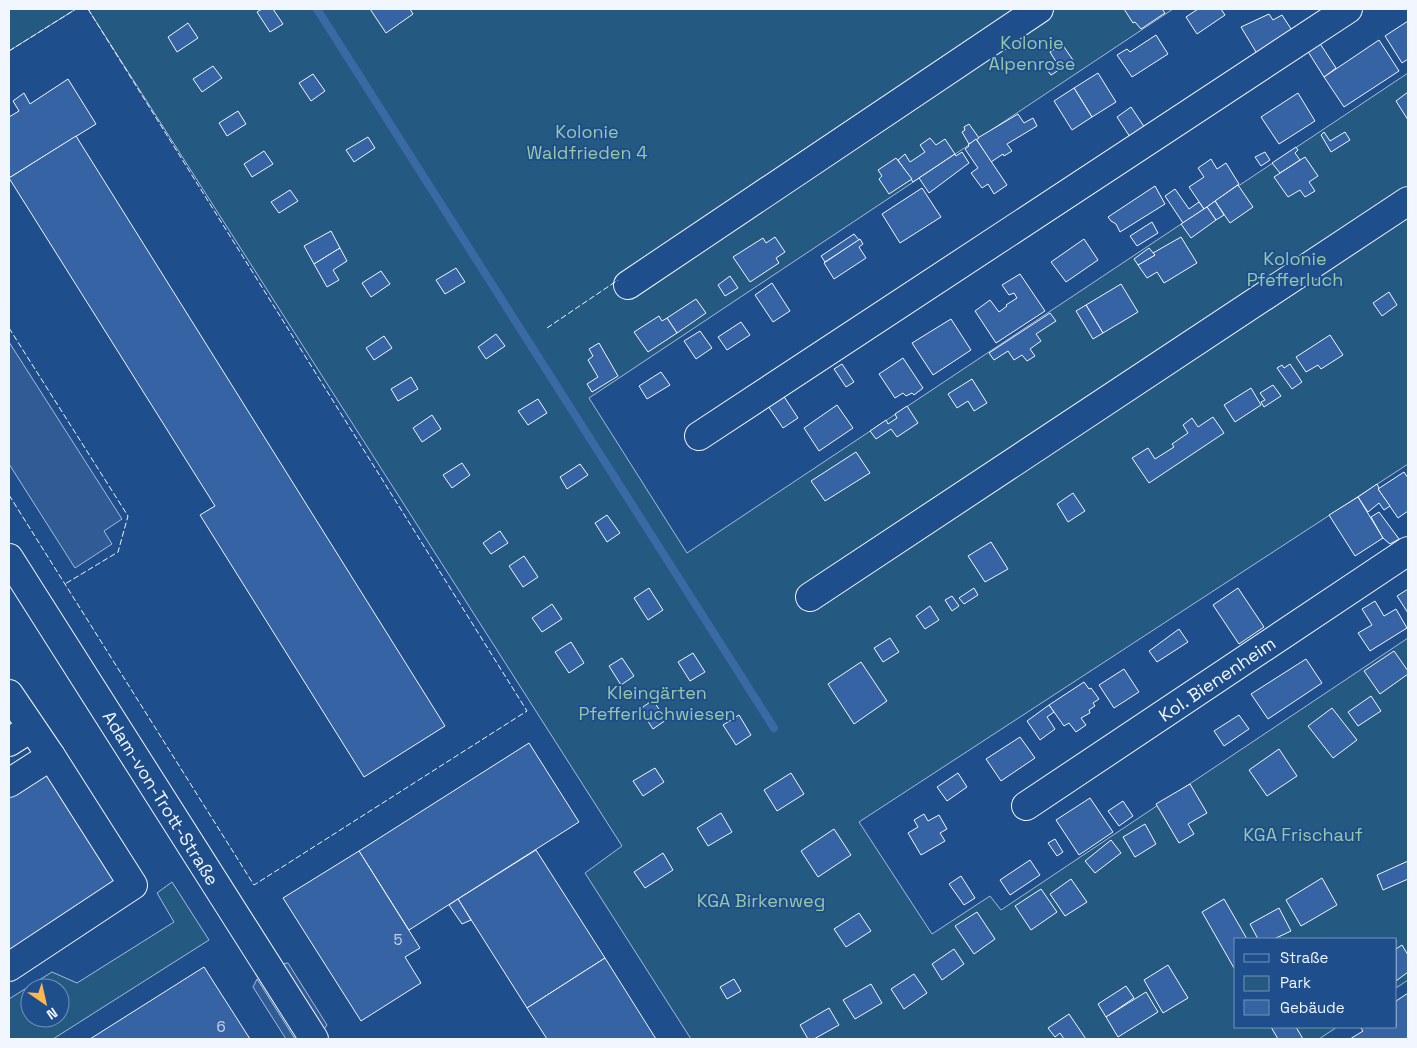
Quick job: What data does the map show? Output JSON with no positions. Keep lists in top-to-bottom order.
{
  "streets": {
    "street": ["Kol. Bienenheim", "Adam-von-Trott-Straße"]
  },
  "parks": [
    "Kolonie Alpenrose",
    "Kolonie Waldfrieden 4",
    "Kolonie Pfefferluch",
    "Kleingärten Pfefferluchwiesen",
    "KGA Frischauf",
    "KGA Birkenweg"
  ],
  "house_numbers": ["5", "6"],
  "legend": ["Straße", "Park", "Gebäude"],
  "north": "bottom right"
}
